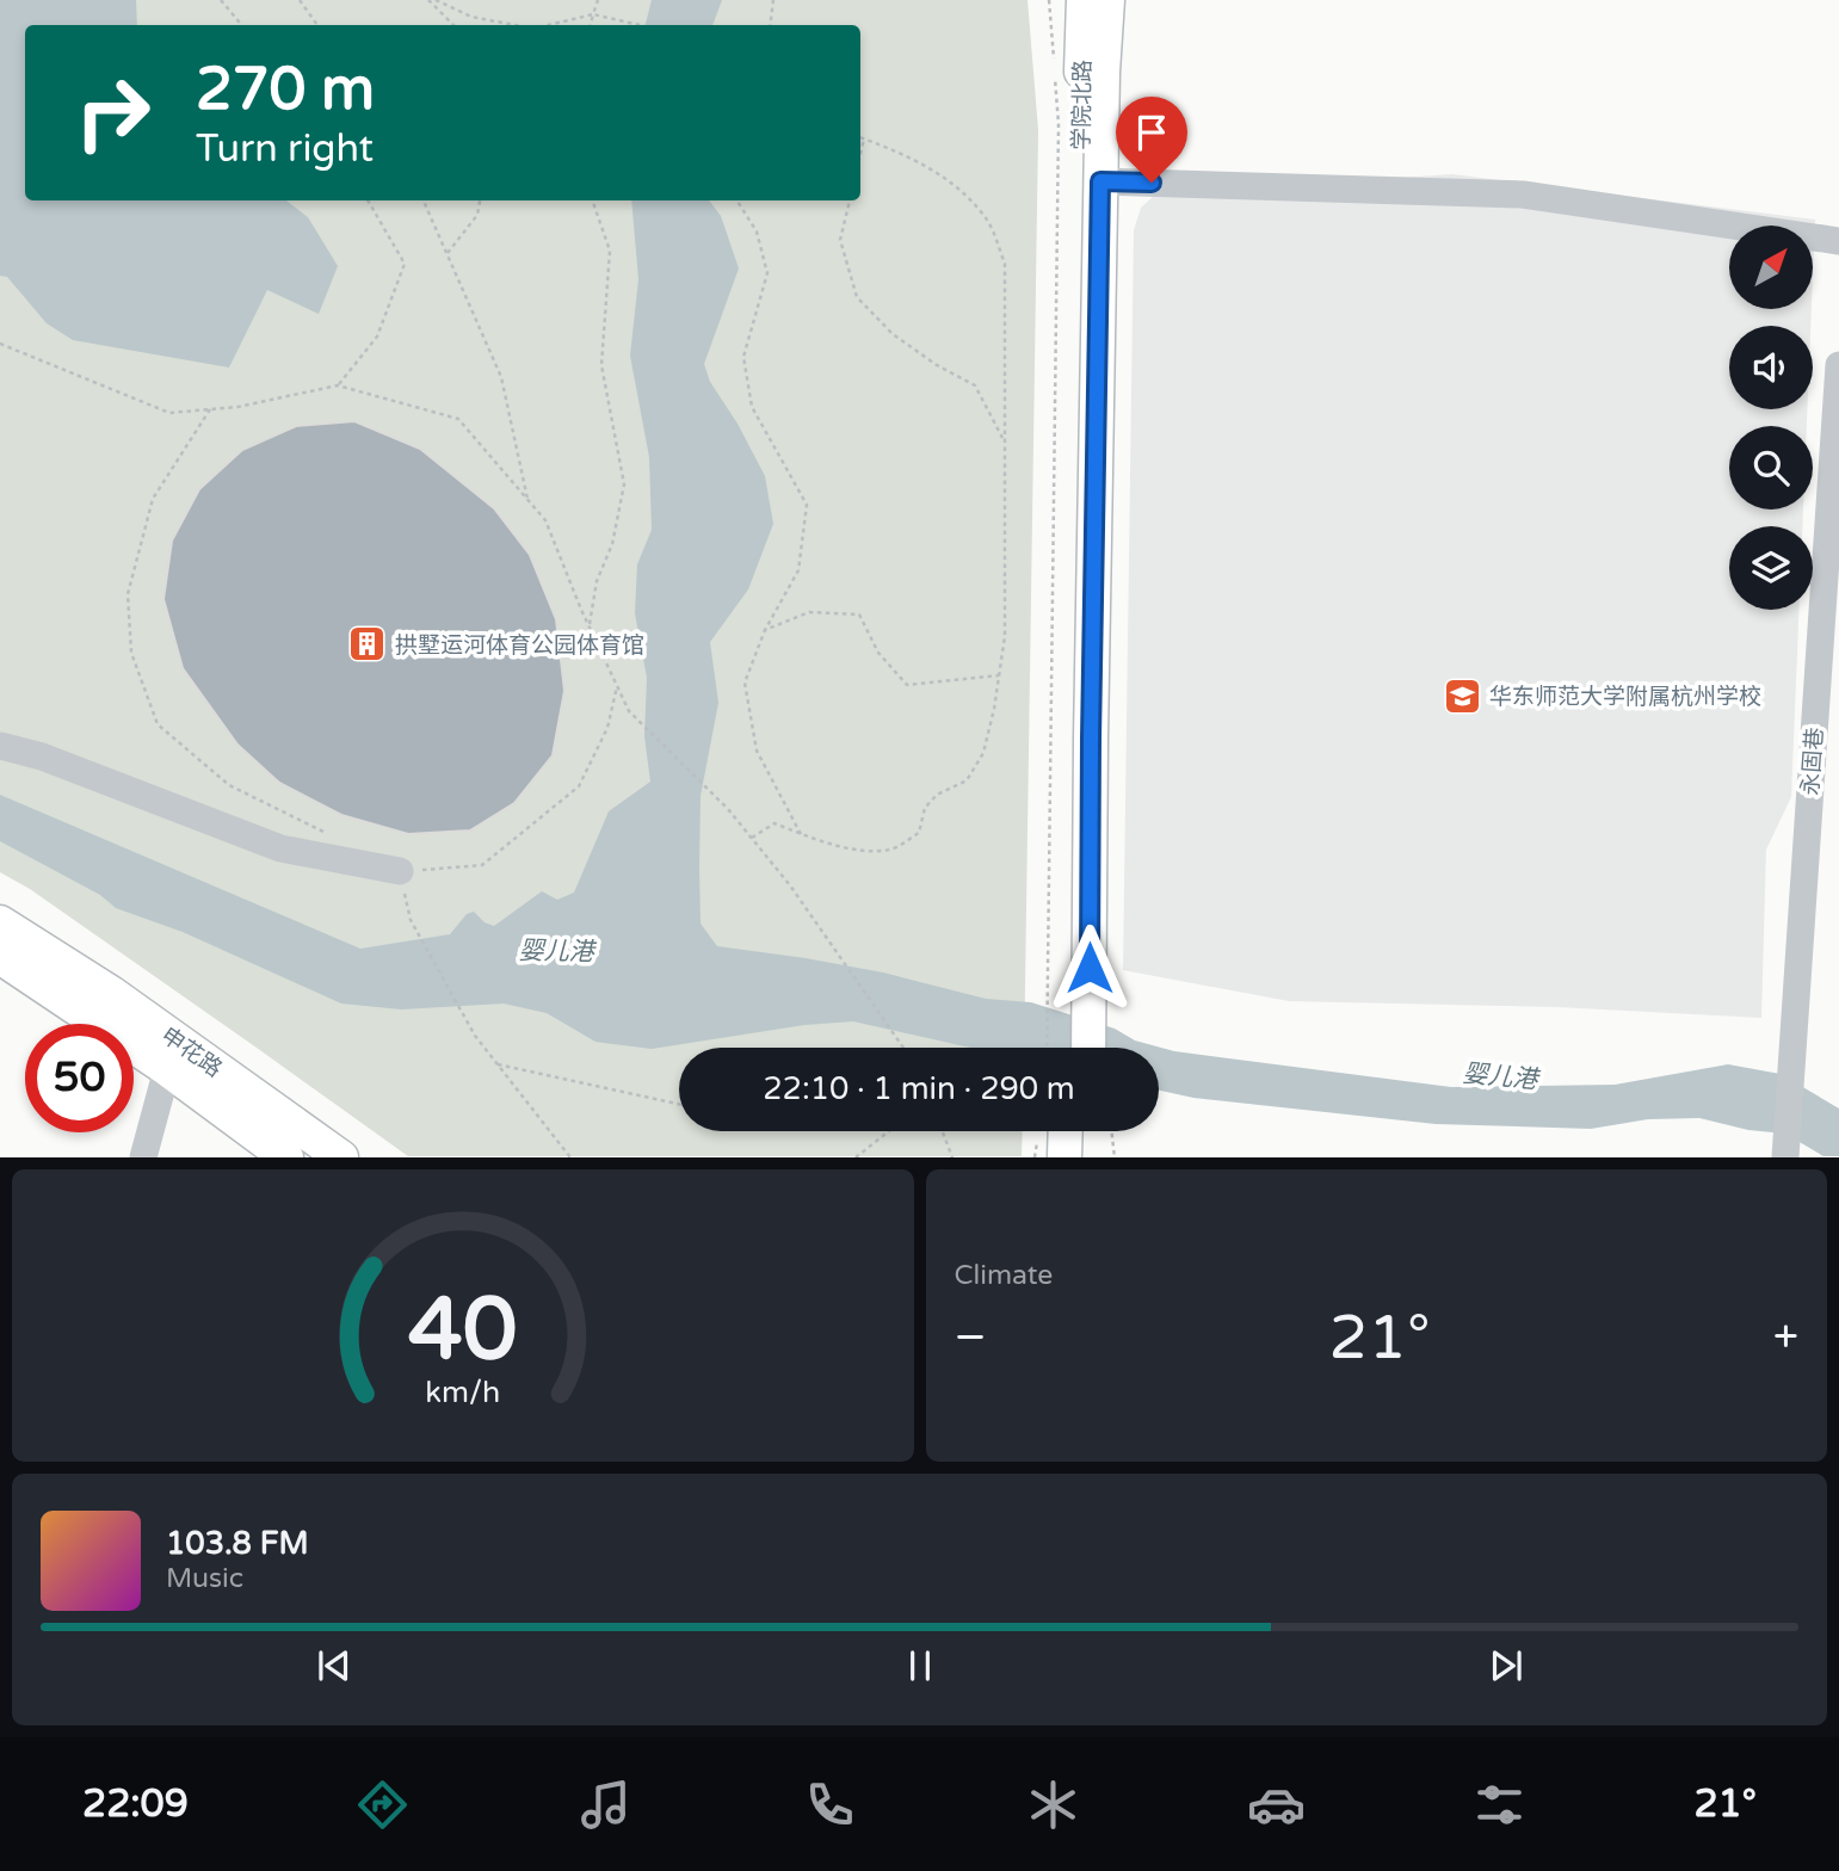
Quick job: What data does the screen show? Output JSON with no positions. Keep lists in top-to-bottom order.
{
  "streets": {
    "main road": ["学院北路", "申花路"],
    "street": ["永固巷"]
  },
  "water": ["婴儿港"],
  "places": {
    "building": ["拱墅运河体育公园体育馆"],
    "school or university": ["华东师范大学附属杭州学校"]
  },
  "north": "top right",
  "page": {
    "turn": ["270 m", "Turn right"],
    "limit": "50",
    "trip": "22:10 · 1 min · 290 m",
    "tile": "Climate",
    "heat": ["−", "21°", "+"],
    "song": ["103.8 FM", "Music"],
    "tabs": ["22:09", "21°"],
    "gauge": ["40", "km/h"]
  }
}
